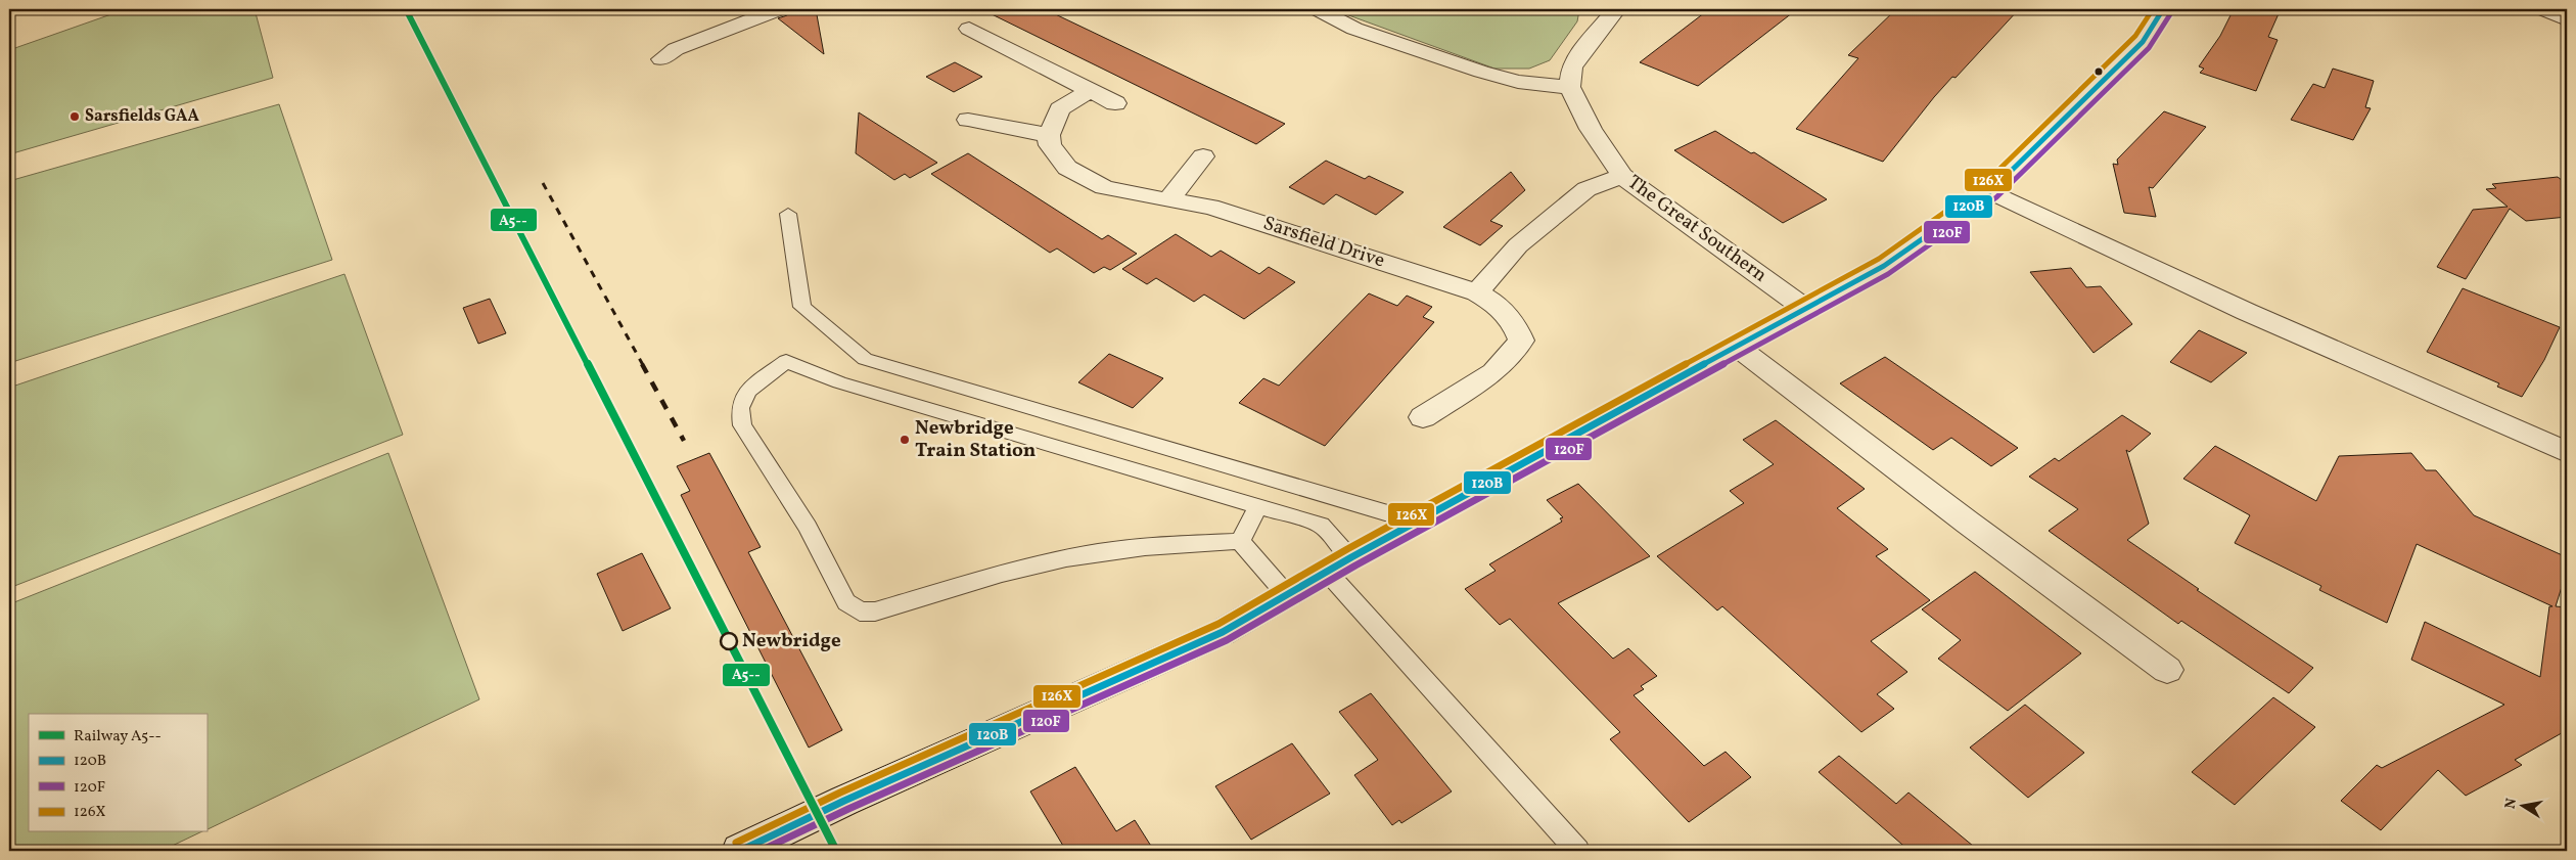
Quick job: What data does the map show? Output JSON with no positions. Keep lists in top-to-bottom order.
{
  "streets": {
    "street": ["The Great Southern", "Sarsfield Drive"]
  },
  "places": ["Sarsfields GAA", "Newbridge Train Station", "Newbridge"],
  "lines": [
    "rail line A5--",
    "transit line 120B",
    "transit line 126X",
    "transit line 120F"
  ],
  "legend": [
    "Railway A5--",
    "120B",
    "120F",
    "126X"
  ],
  "north": "left"
}
